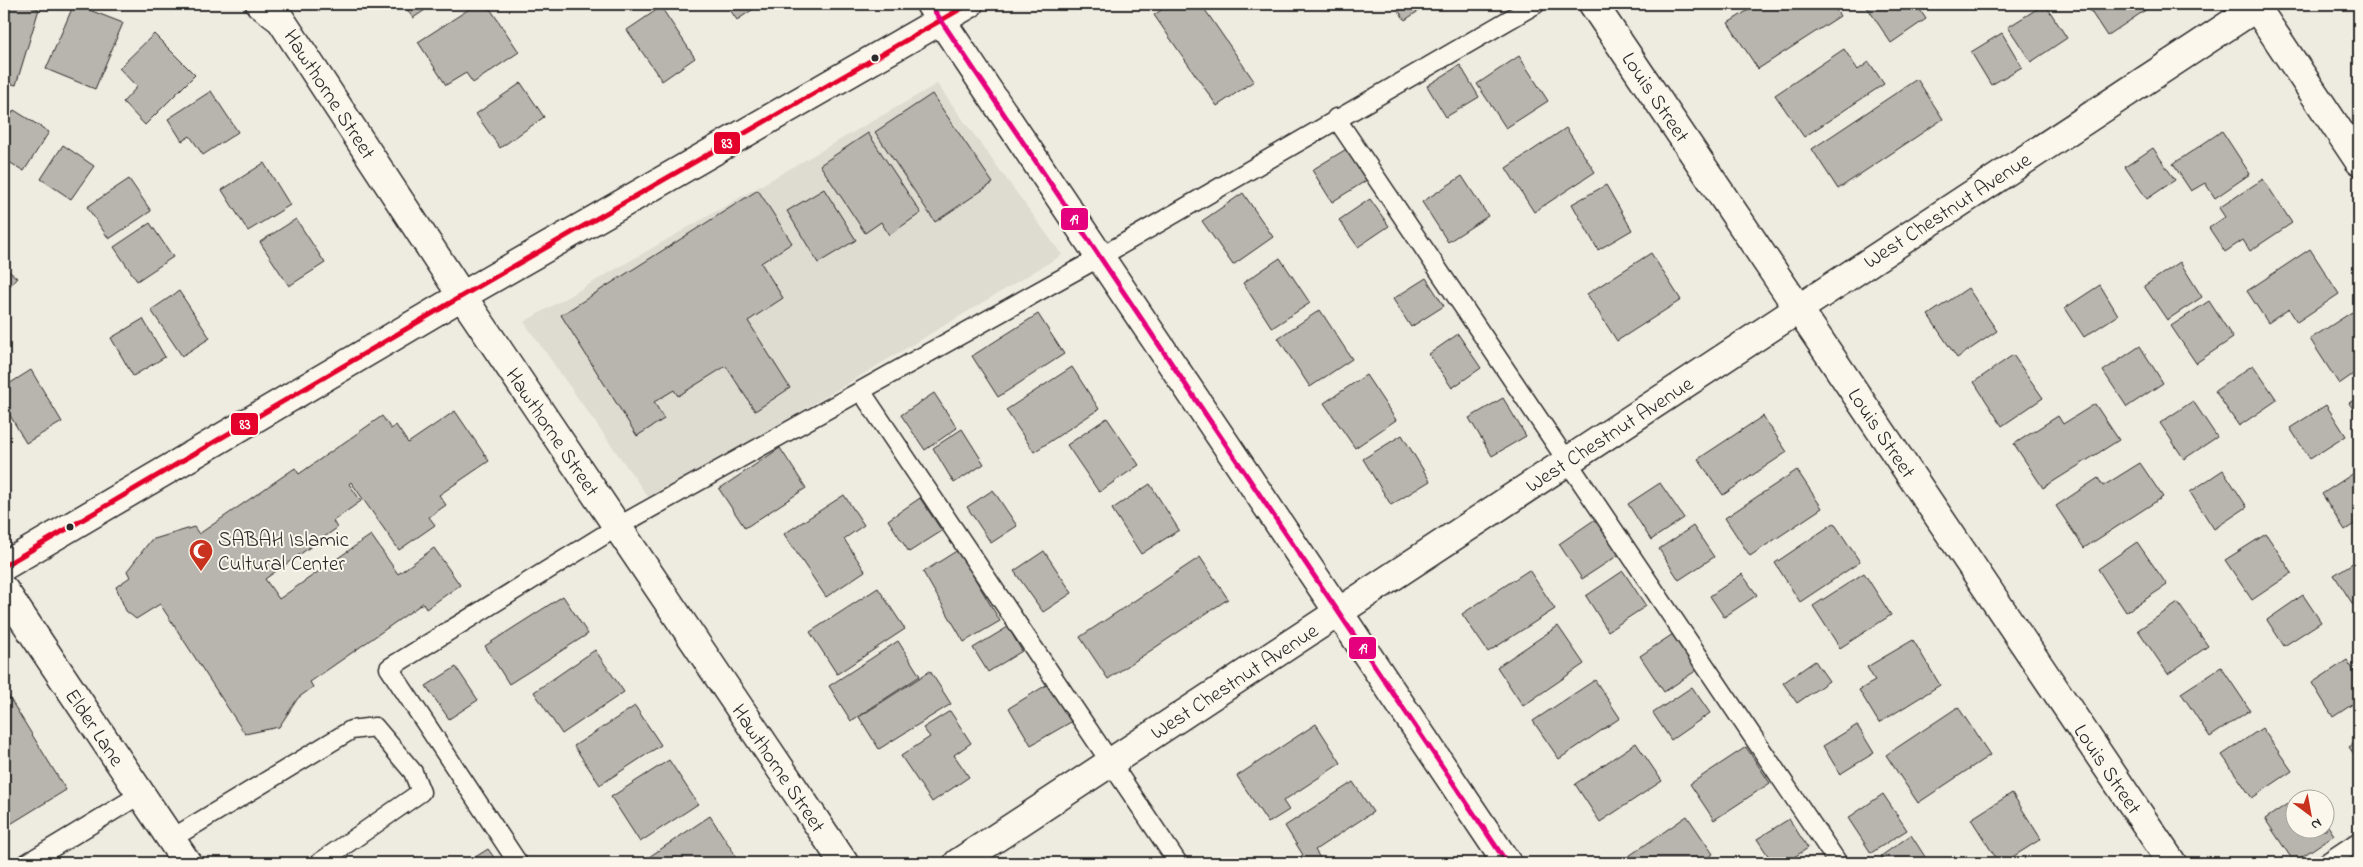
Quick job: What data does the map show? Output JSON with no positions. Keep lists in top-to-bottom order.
{
  "streets": {
    "street": [
      "Hawthorne Street",
      "Louis Street",
      "West Chestnut Avenue",
      "Elder Lane"
    ]
  },
  "crossings": [
    ["Louis Street", "West Chestnut Avenue"]
  ],
  "places": {
    "mosque": ["SABAH Islamic Cultural Center"]
  },
  "lines": ["transit line 83", "transit line 19"],
  "north": "bottom right"
}
